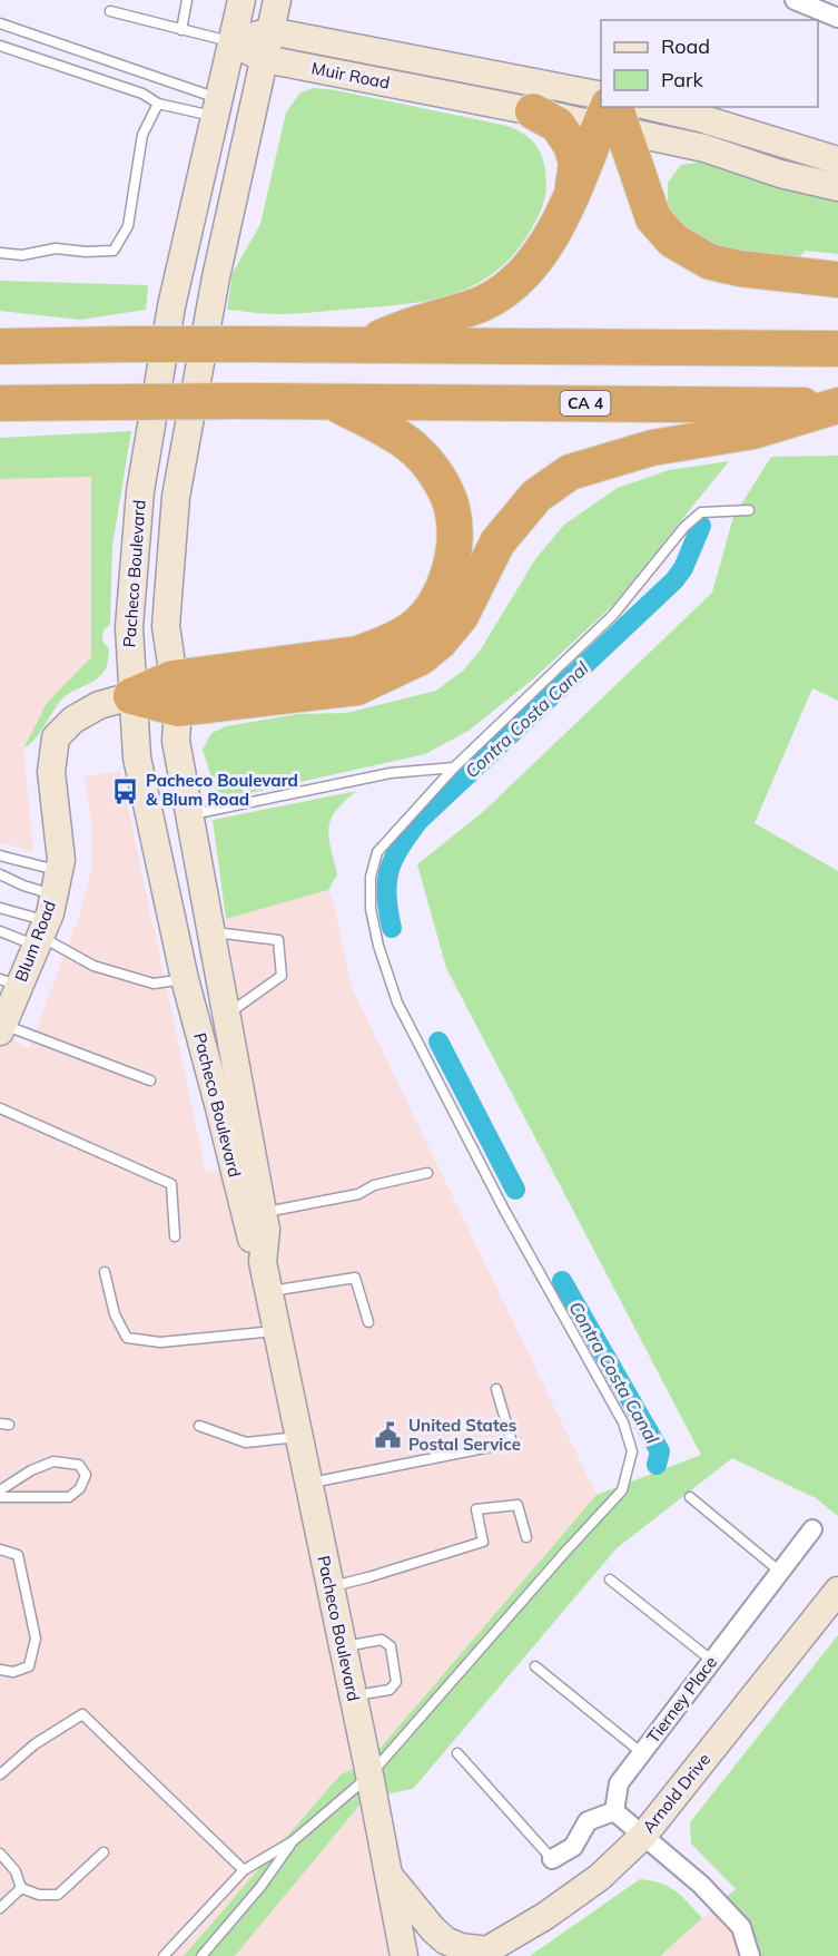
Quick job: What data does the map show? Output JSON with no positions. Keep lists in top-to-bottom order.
{
  "streets": {
    "highway": ["CA 4"],
    "main road": [
      "Muir Road",
      "Pacheco Boulevard",
      "Blum Road",
      "Arnold Drive"
    ],
    "street": ["Tierney Place"]
  },
  "crossings": [
    ["Muir Road", "Pacheco Boulevard"],
    ["Pacheco Boulevard", "Blum Road"]
  ],
  "water": ["Contra Costa Canal"],
  "places": {
    "bus stop": ["Pacheco Boulevard & Blum Road"],
    "public building": ["United States Postal Service"]
  },
  "legend": ["Road", "Park"]
}
